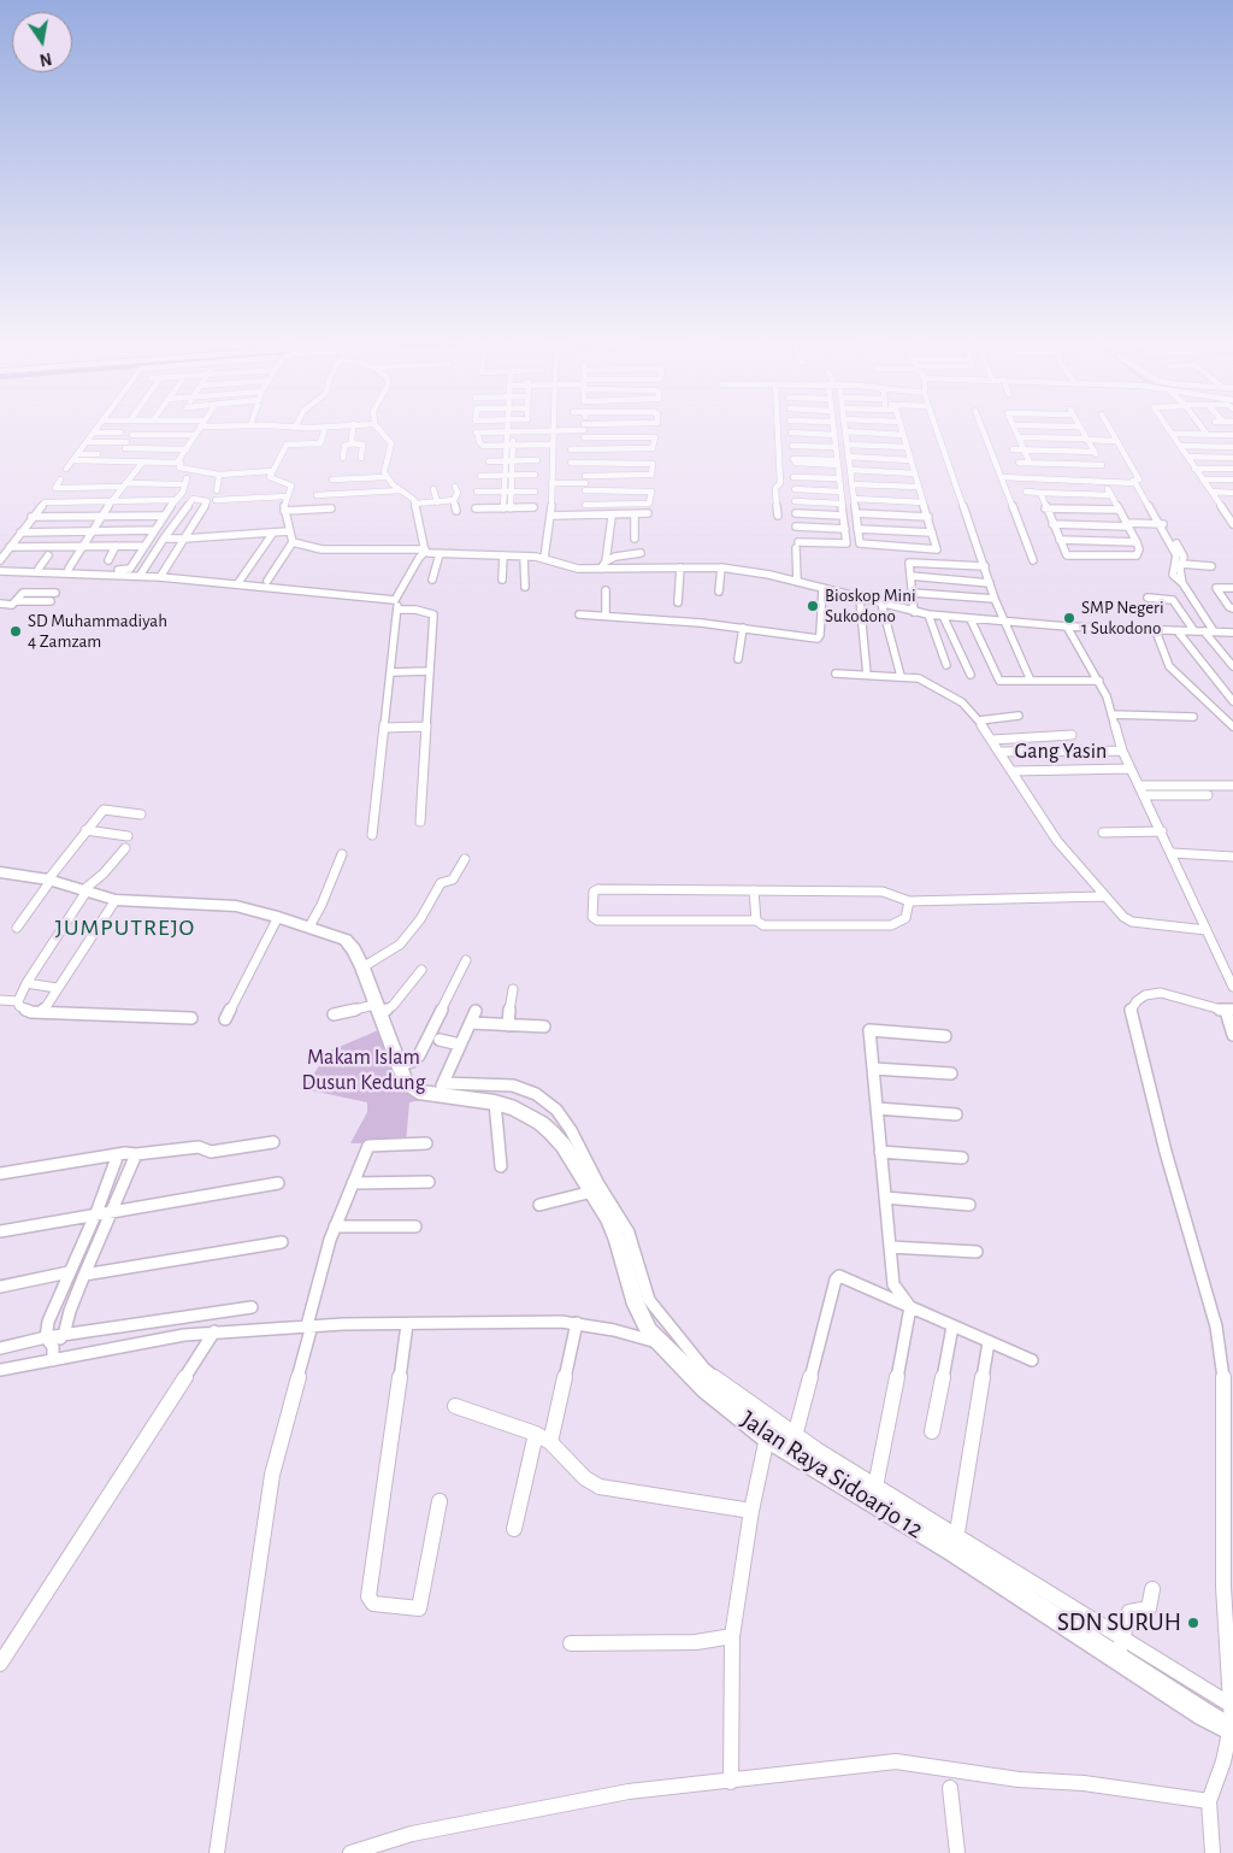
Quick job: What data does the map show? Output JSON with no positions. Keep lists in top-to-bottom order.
{
  "streets": {
    "main road": ["Jalan Raya Sidoarjo 12"],
    "street": ["Gang Yasin"]
  },
  "districts": ["JUMPUTREJO"],
  "parks": ["Makam Islam Dusun Kedung"],
  "places": [
    "Bioskop Mini Sukodono",
    "SMP Negeri 1 Sukodono",
    "SD Muhammadiyah 4 Zamzam",
    "SDN SURUH"
  ],
  "north": "bottom"
}
